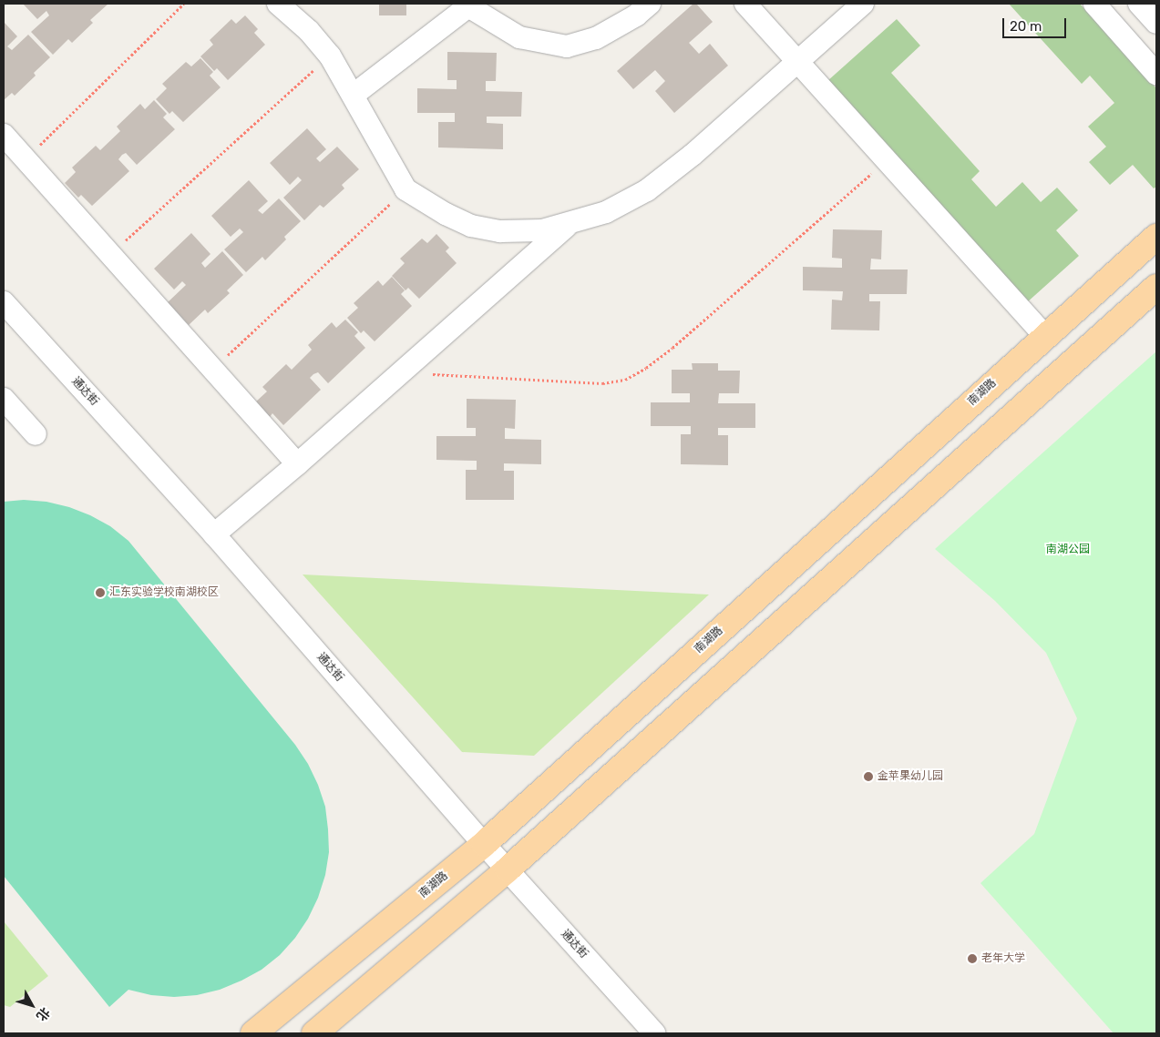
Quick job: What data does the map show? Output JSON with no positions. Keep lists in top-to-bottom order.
{
  "streets": {
    "main road": ["南湖路"],
    "street": ["通达街"]
  },
  "crossings": [
    ["通达街", "南湖路"]
  ],
  "parks": ["南湖公园"],
  "places": ["汇东实验学校南湖校区", "金苹果幼儿园", "老年大学"],
  "scale_bar": "20 m",
  "north": "bottom right"
}
